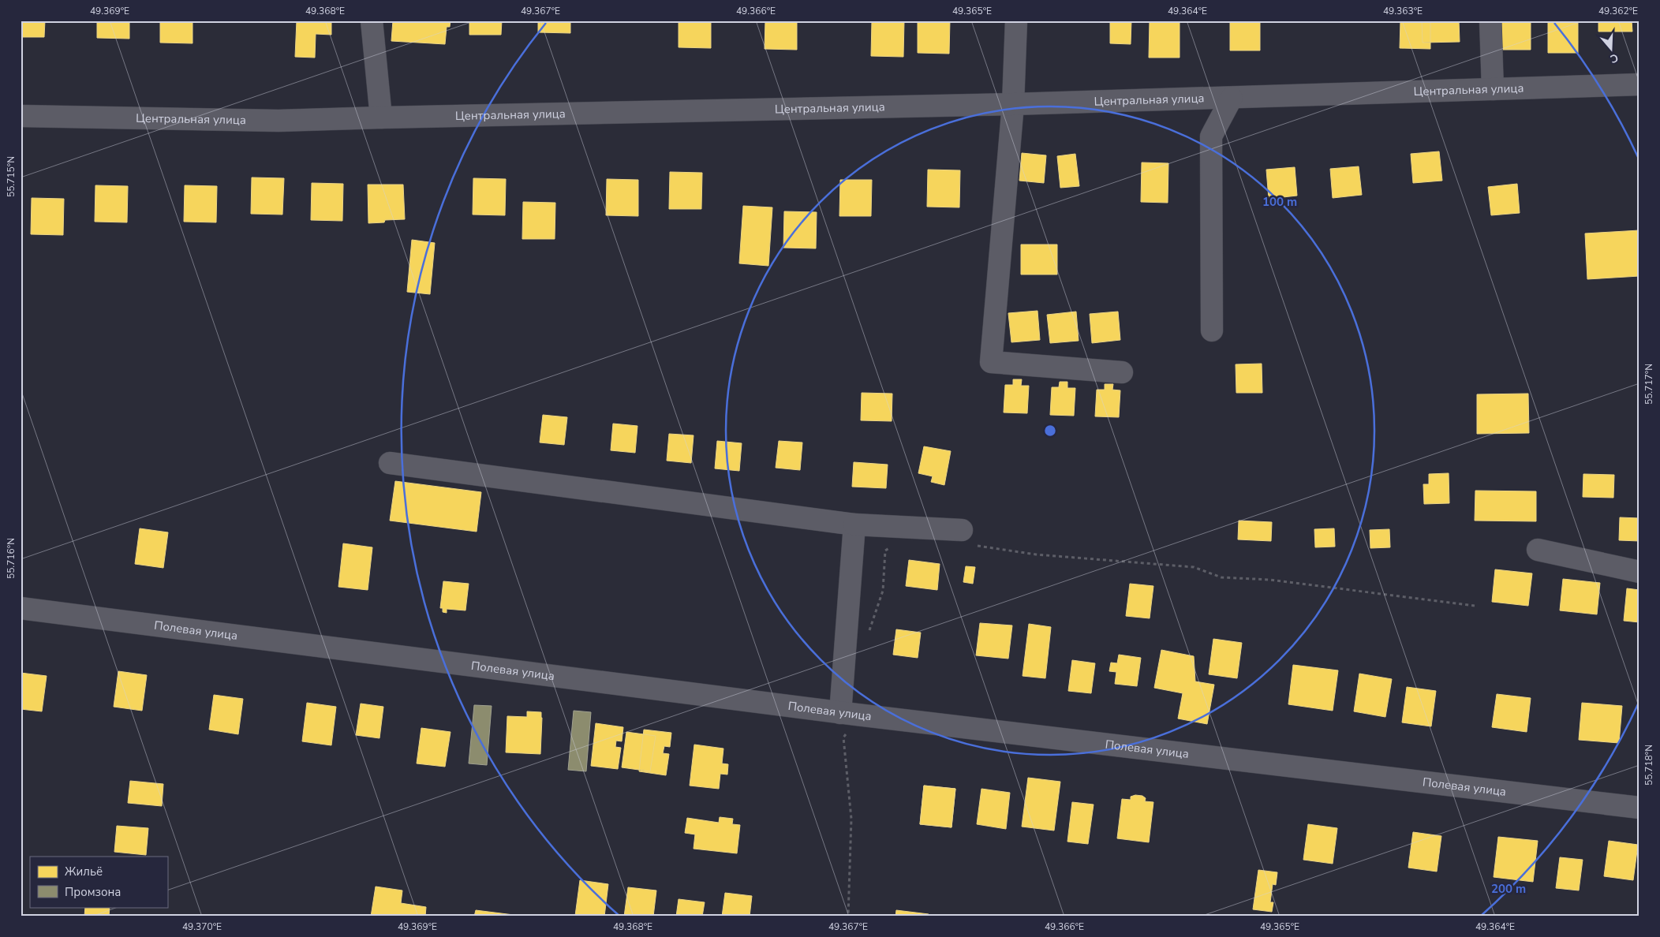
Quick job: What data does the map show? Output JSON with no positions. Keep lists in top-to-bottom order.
{
  "streets": {
    "street": ["Центральная улица", "Полевая улица"]
  },
  "legend": ["Жильё", "Промзона"],
  "north": "bottom",
  "coordinates": [
    "49.369°E",
    "49.368°E",
    "49.367°E",
    "49.366°E",
    "49.365°E",
    "49.364°E",
    "49.363°E",
    "49.362°E",
    "55.715°N",
    "55.717°N",
    "55.716°N",
    "55.718°N",
    "49.370°E"
  ],
  "rings": ["100 m", "200 m"]
}
